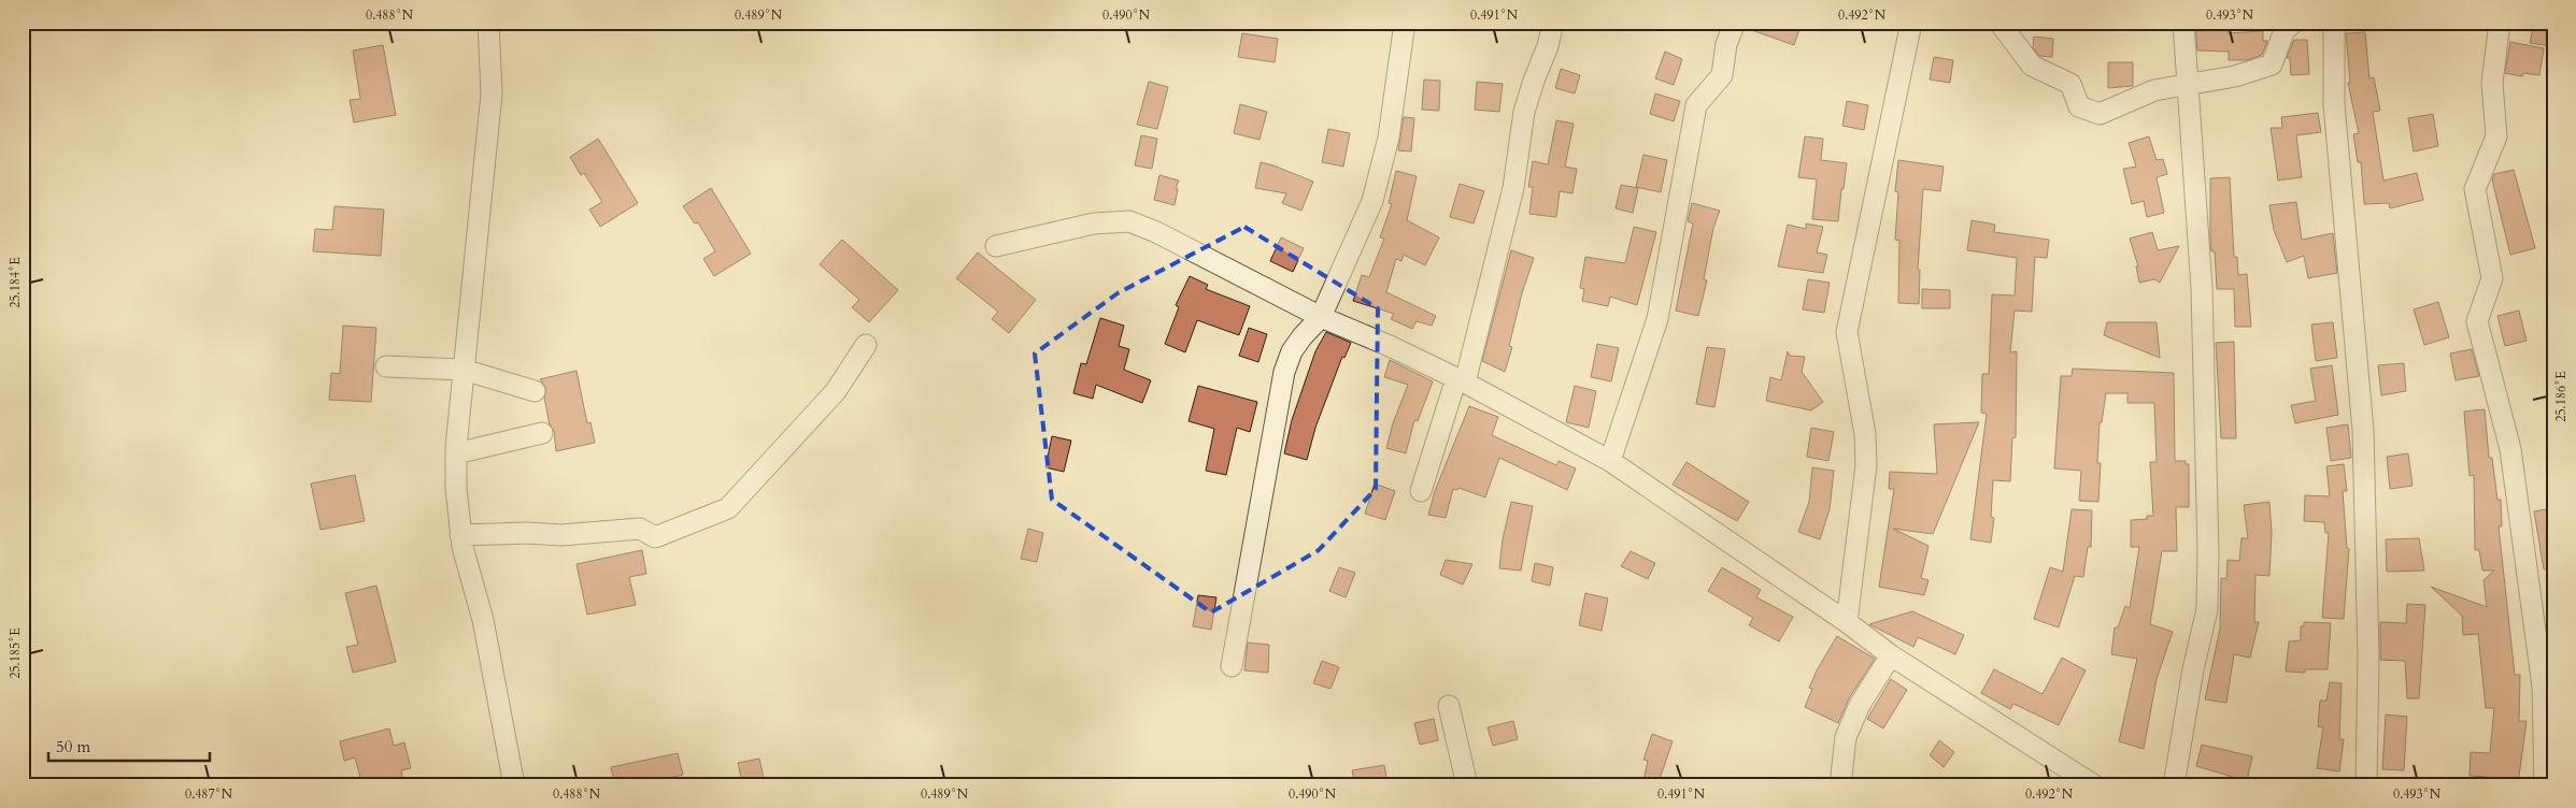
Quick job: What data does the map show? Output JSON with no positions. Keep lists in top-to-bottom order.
{
  "scale_bar": "50 m",
  "coordinates": [
    "0.488°N",
    "0.489°N",
    "0.490°N",
    "0.491°N",
    "0.492°N",
    "0.493°N",
    "25.184°E",
    "25.186°E",
    "25.185°E",
    "0.487°N"
  ]
}
